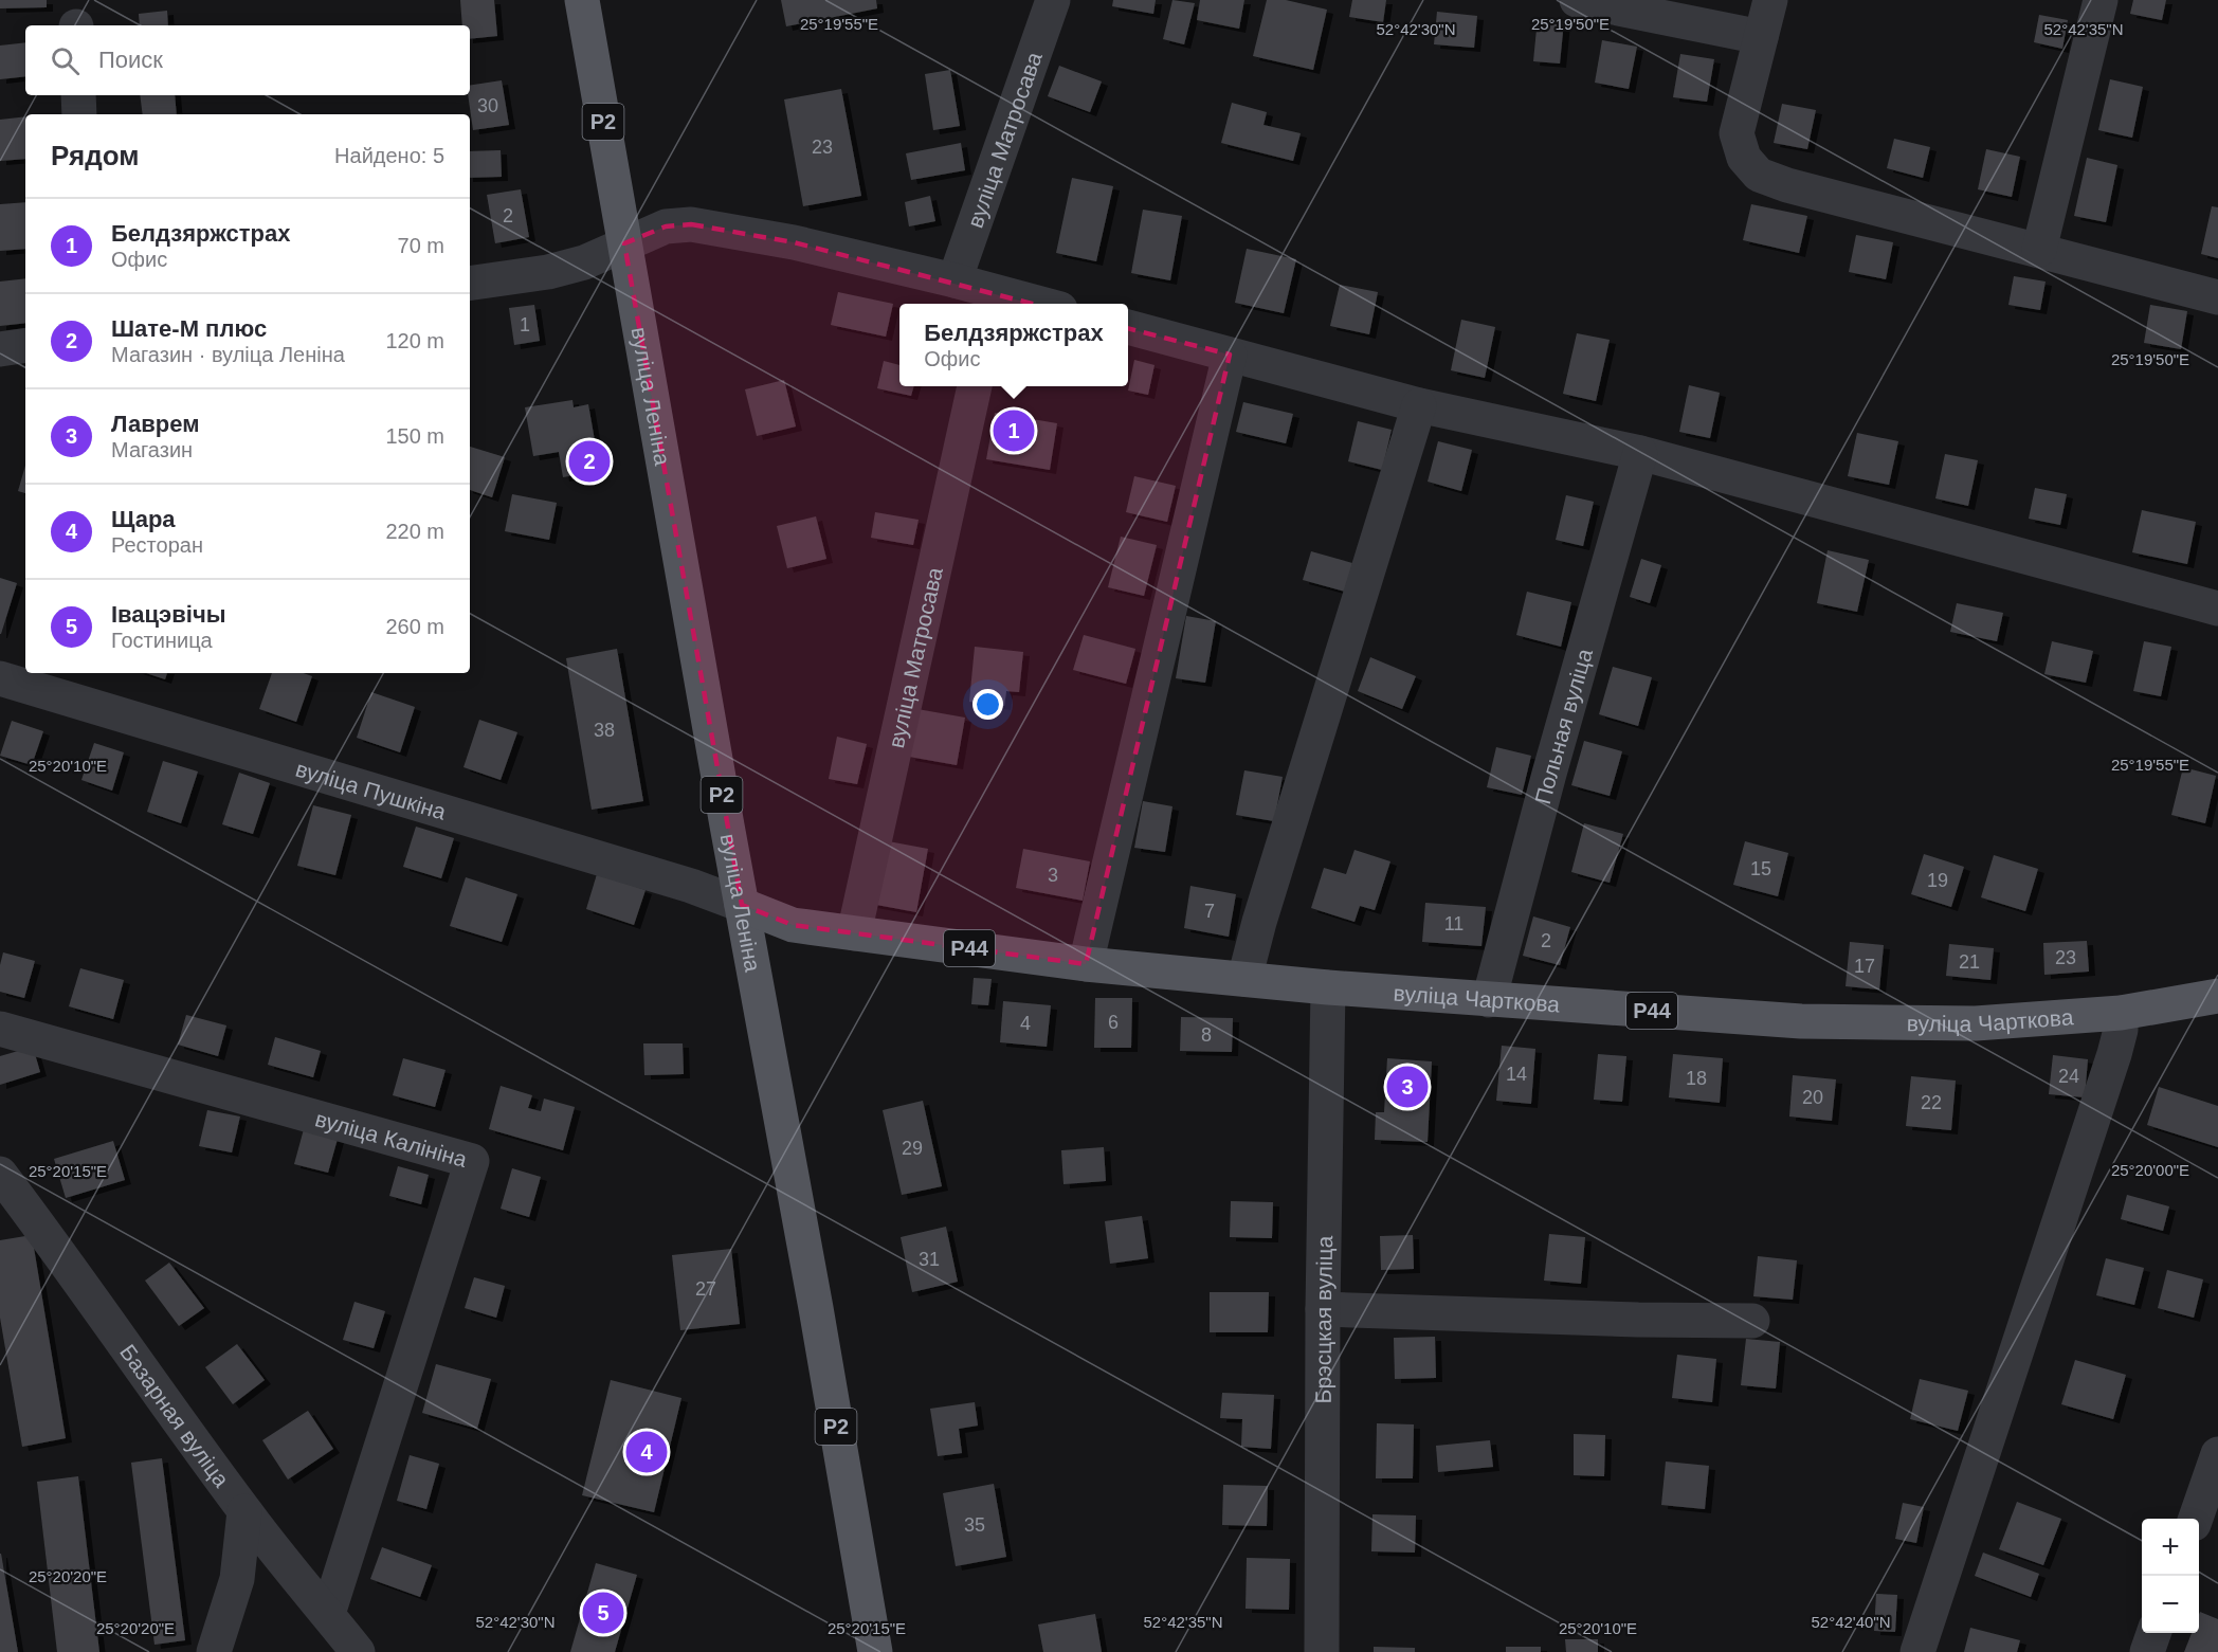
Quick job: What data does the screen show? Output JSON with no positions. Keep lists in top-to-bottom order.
{
  "streets": {
    "main road": [
      "Р2",
      "вуліца Леніна",
      "Р44",
      "вуліца Чарткова"
    ],
    "street": [
      "вуліца Матросава",
      "Польная вуліца",
      "вуліца Пушкіна",
      "вуліца Калініна",
      "Брэсцкая вуліца",
      "Базарная вуліца"
    ]
  },
  "crossings": [
    ["вуліца Матросава", "вуліца Чарткова"],
    ["вуліца Леніна", "вуліца Пушкіна"],
    ["вуліца Леніна", "вуліца Чарткова"],
    ["Польная вуліца", "вуліца Чарткова"],
    ["вуліца Пушкіна", "вуліца Чарткова"],
    ["вуліца Чарткова", "Брэсцкая вуліца"],
    ["вуліца Калініна", "Базарная вуліца"]
  ],
  "house_numbers": [
    "30",
    "23",
    "2",
    "1",
    "38",
    "15",
    "3",
    "19",
    "7",
    "11",
    "2",
    "23",
    "21",
    "17",
    "6",
    "4",
    "8",
    "14",
    "24",
    "18",
    "20",
    "22",
    "29",
    "31",
    "27",
    "35"
  ],
  "page": {
    "search": "Поиск",
    "heading": ["Рядом", "Найдено: 5"],
    "list": [
      {
        "mark": "1",
        "name": "Белдзяржстрах",
        "note": "Офис",
        "value": "70 m"
      },
      {
        "mark": "2",
        "name": "Шате-М плюс",
        "note": "Магазин · вуліца Леніна",
        "value": "120 m"
      },
      {
        "mark": "3",
        "name": "Лаврем",
        "note": "Магазин",
        "value": "150 m"
      },
      {
        "mark": "4",
        "name": "Щара",
        "note": "Ресторан",
        "value": "220 m"
      },
      {
        "mark": "5",
        "name": "Івацэвічы",
        "note": "Гостиница",
        "value": "260 m"
      }
    ],
    "popup": ["Белдзяржстрах", "Офис"],
    "pins": [
      "1",
      "2",
      "3",
      "4",
      "5"
    ],
    "map_buttons": ["+", "−"]
  },
  "coordinates": [
    "25°19'55\"E",
    "25°19'50\"E",
    "52°42'30\"N",
    "52°42'35\"N",
    "25°20'10\"E",
    "25°20'00\"E",
    "25°20'15\"E",
    "25°20'20\"E",
    "52°42'40\"N"
  ]
}
